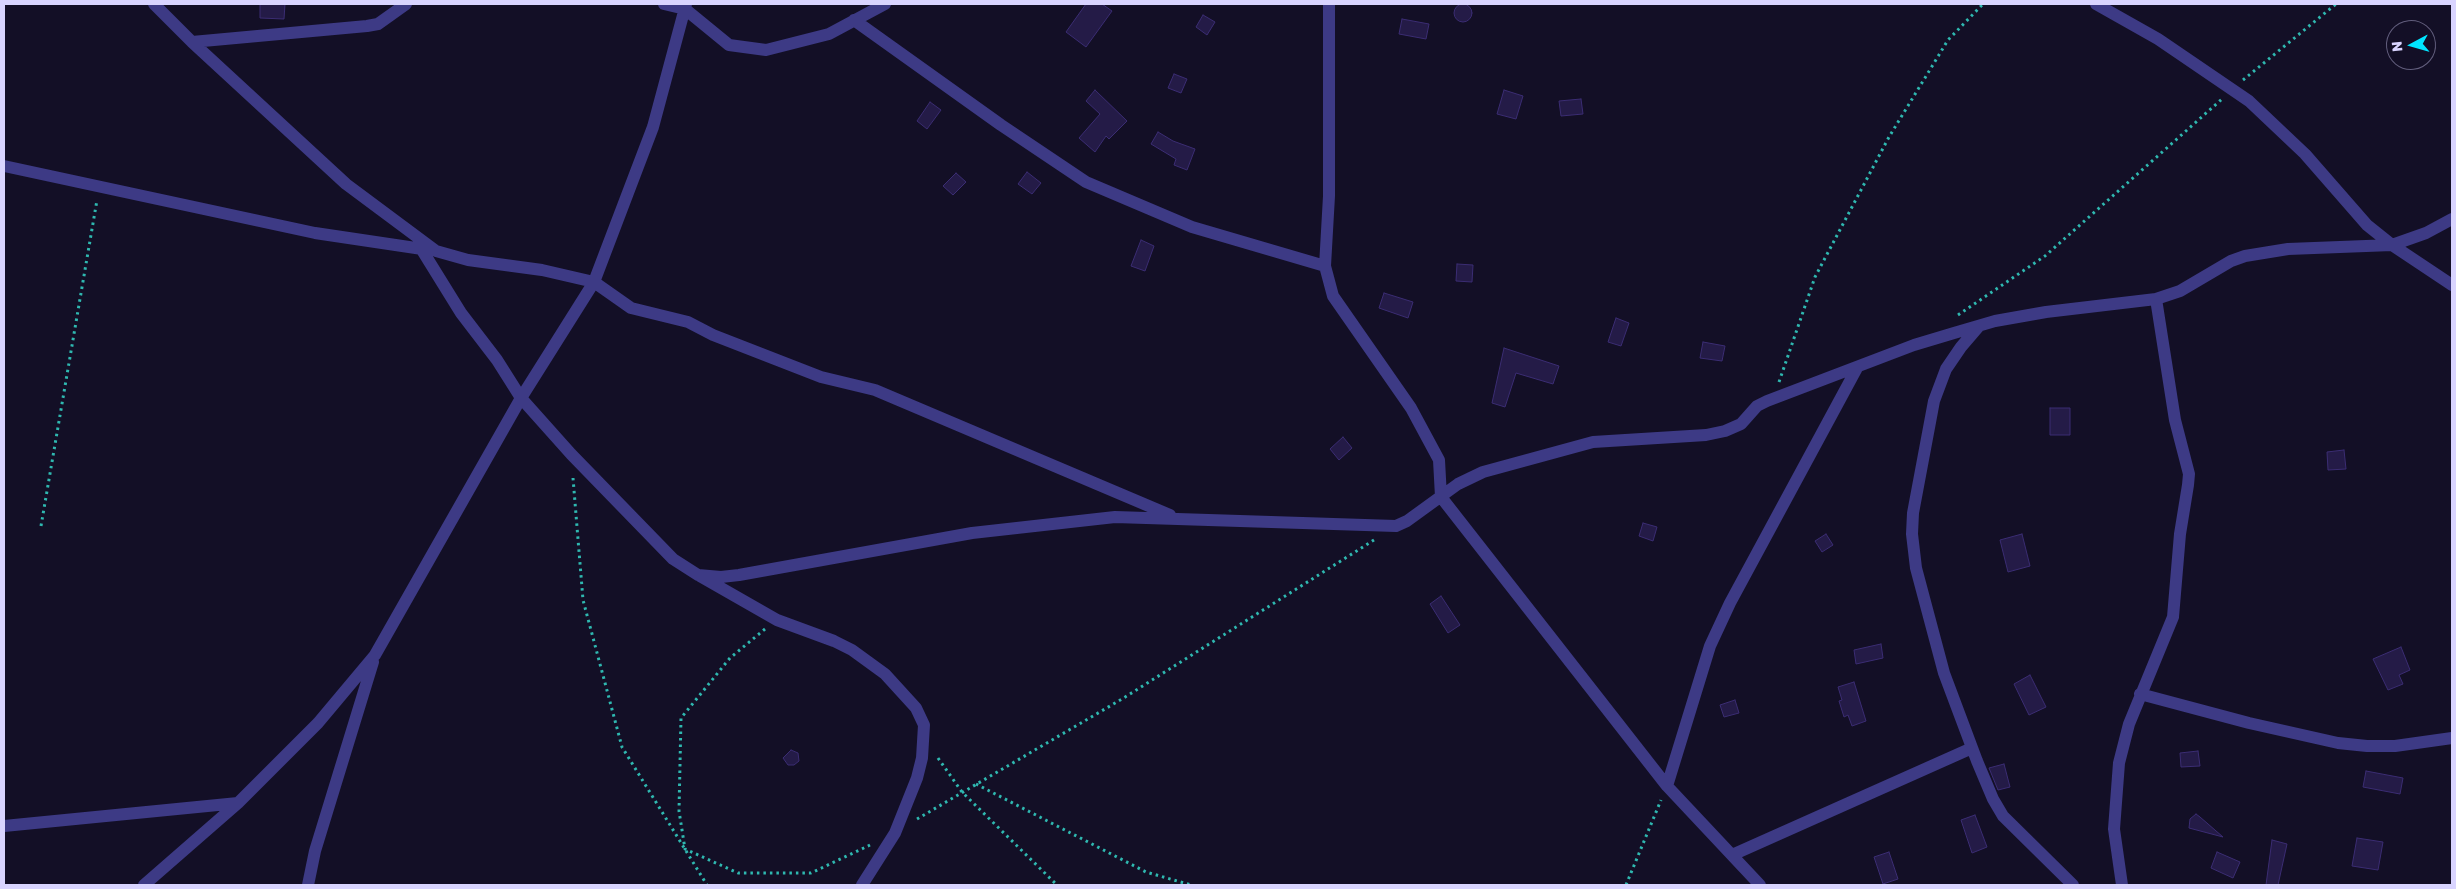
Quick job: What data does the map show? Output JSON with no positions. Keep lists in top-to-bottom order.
{
  "north": "left"
}
